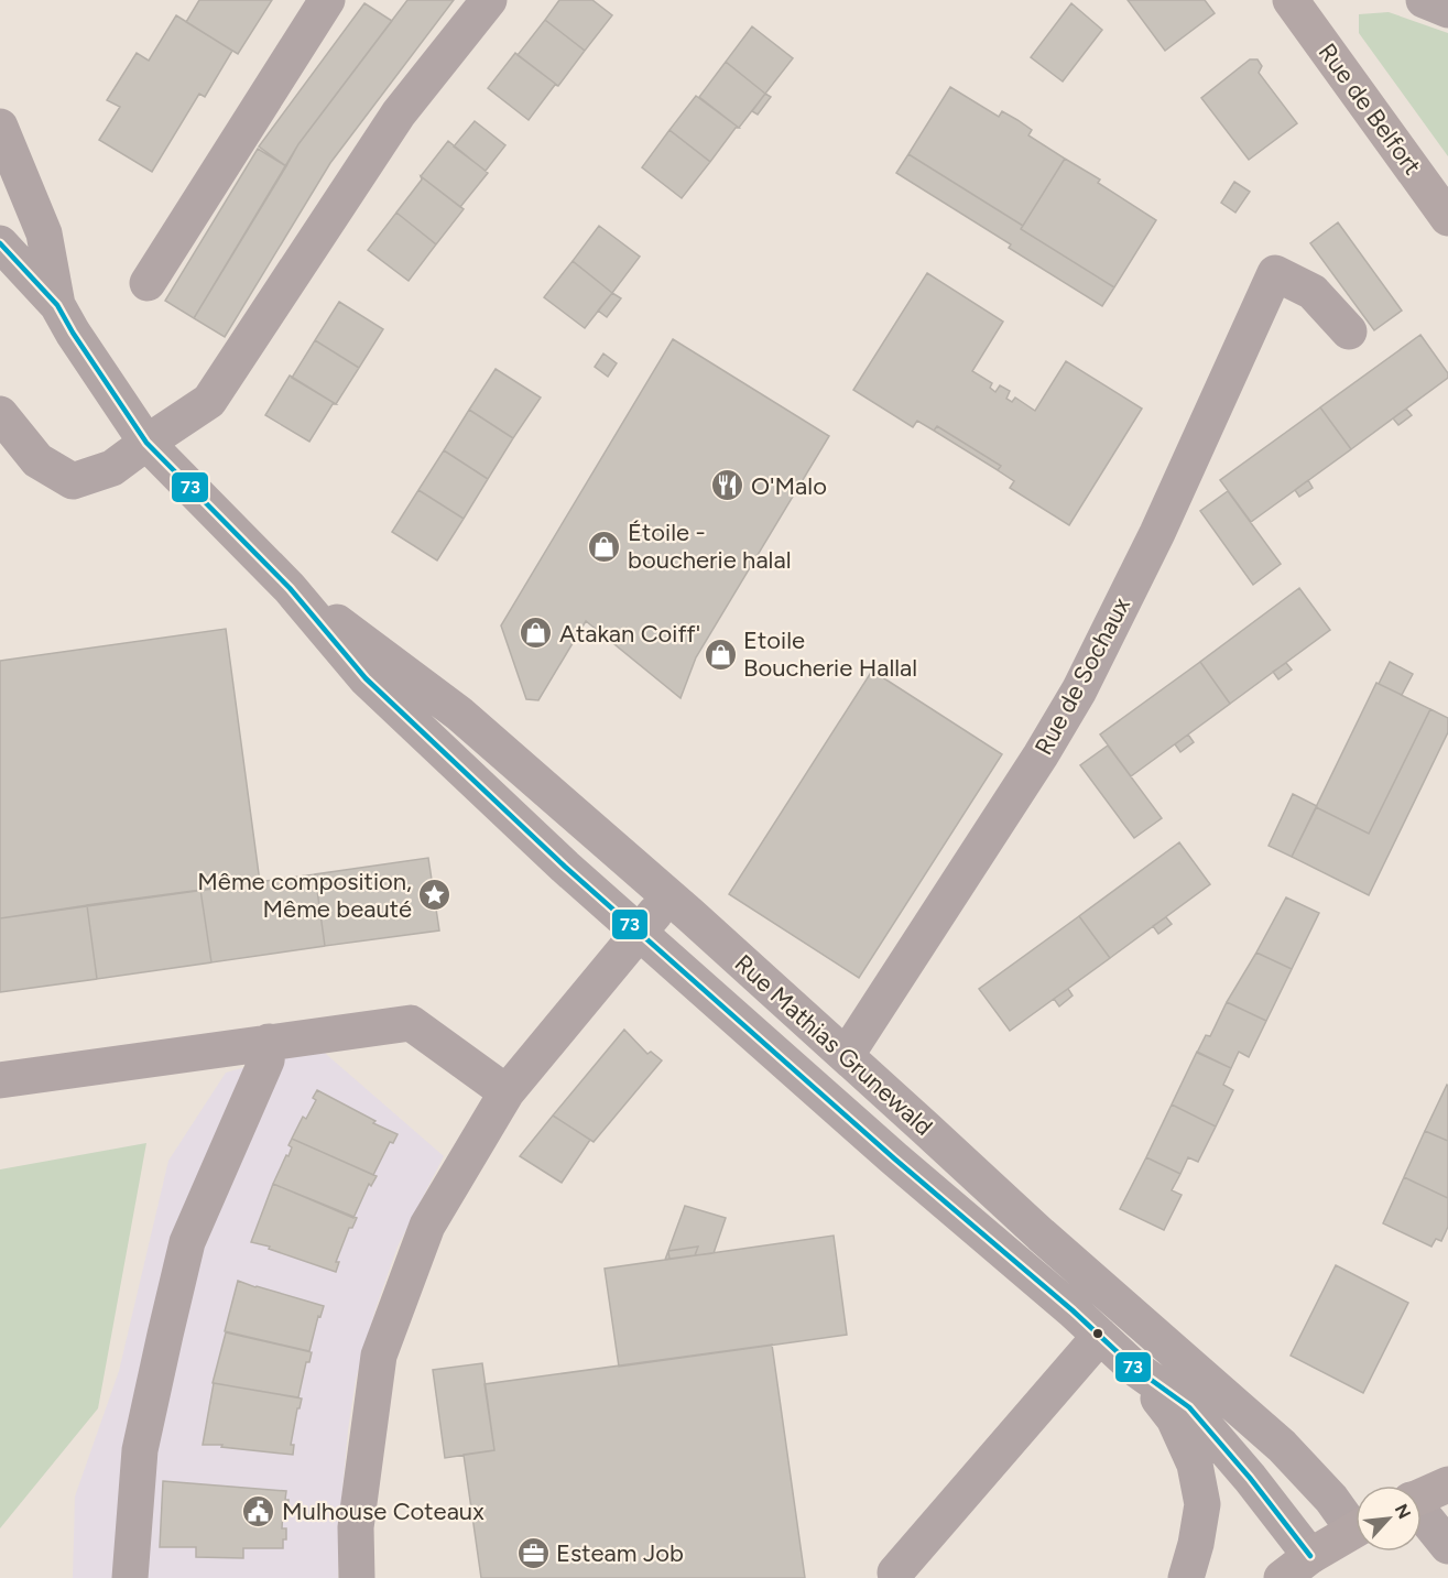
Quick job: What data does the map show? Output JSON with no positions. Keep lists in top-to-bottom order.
{
  "streets": {
    "main road": ["Rue de Belfort"],
    "street": ["Rue de Sochaux", "Rue Mathias Grunewald"]
  },
  "crossings": [
    ["Rue de Sochaux", "Rue Mathias Grunewald"]
  ],
  "places": {
    "restaurant": ["O'Malo"],
    "shop": ["Étoile - boucherie halal", "Atakan Coiff'", "Etoile Boucherie Hallal"],
    "place": ["Même composition, Même beauté"],
    "public building": ["Mulhouse Coteaux"],
    "office": ["Esteam Job"]
  },
  "lines": ["transit line 73"],
  "north": "top right"
}
